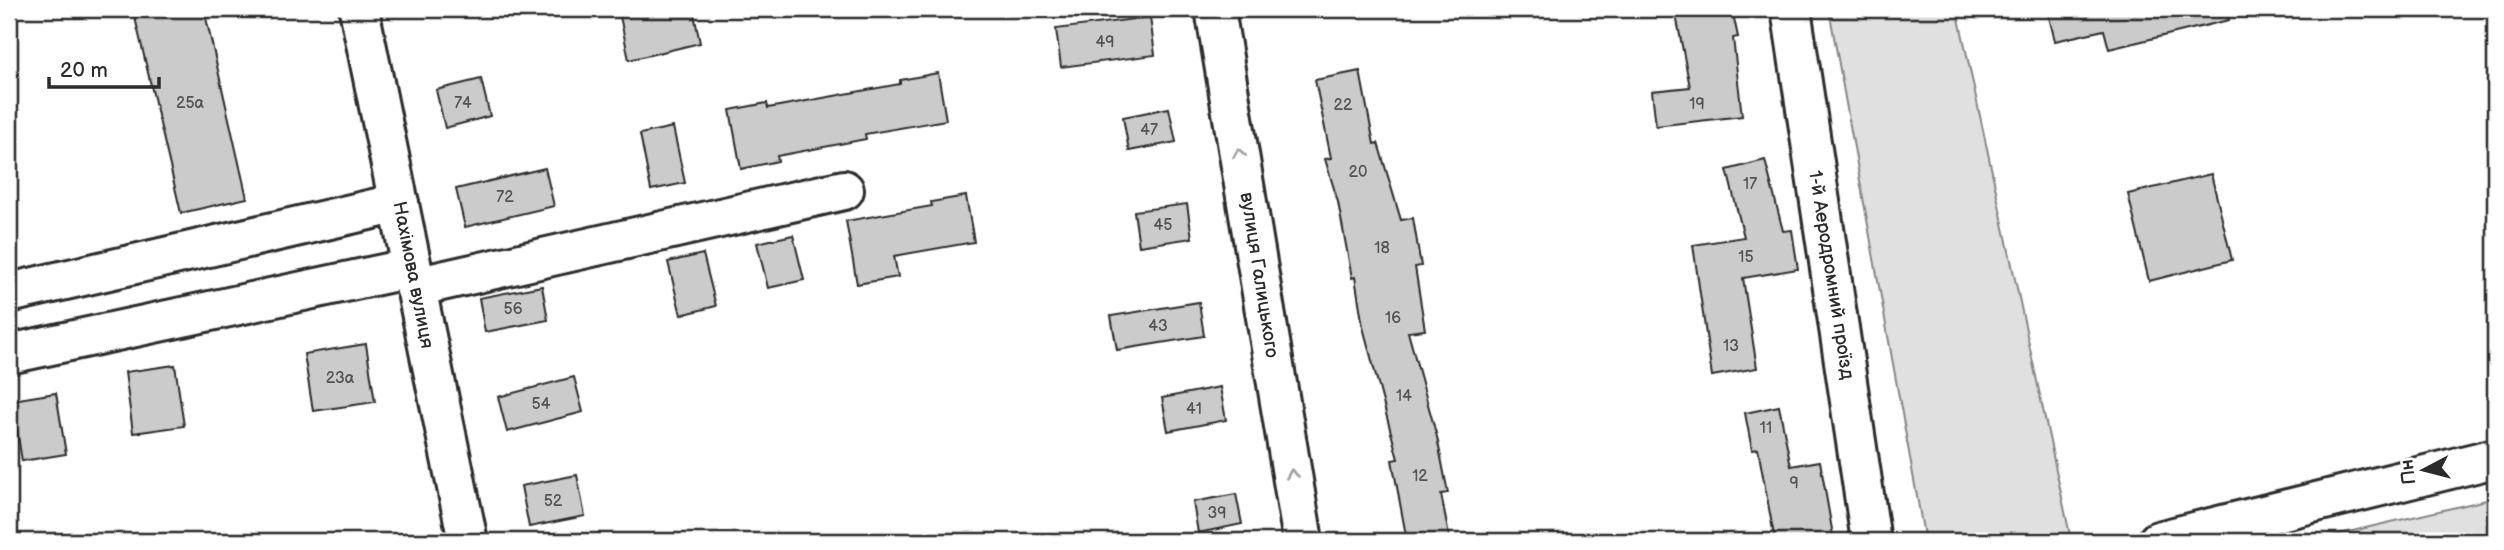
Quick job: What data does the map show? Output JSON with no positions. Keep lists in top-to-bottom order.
{
  "streets": {
    "street": ["Нахімова вулиця", "вулиця Галицького", "1-й Аеродромний проїзд"]
  },
  "one_way": ["вулиця Галицького"],
  "house_numbers": [
    "49",
    "25а",
    "74",
    "19",
    "22",
    "47",
    "20",
    "17",
    "72",
    "45",
    "18",
    "15",
    "56",
    "16",
    "43",
    "13",
    "23а",
    "14",
    "54",
    "41",
    "11",
    "12",
    "9",
    "52",
    "39"
  ],
  "scale_bar": "20 m",
  "north": "left"
}
